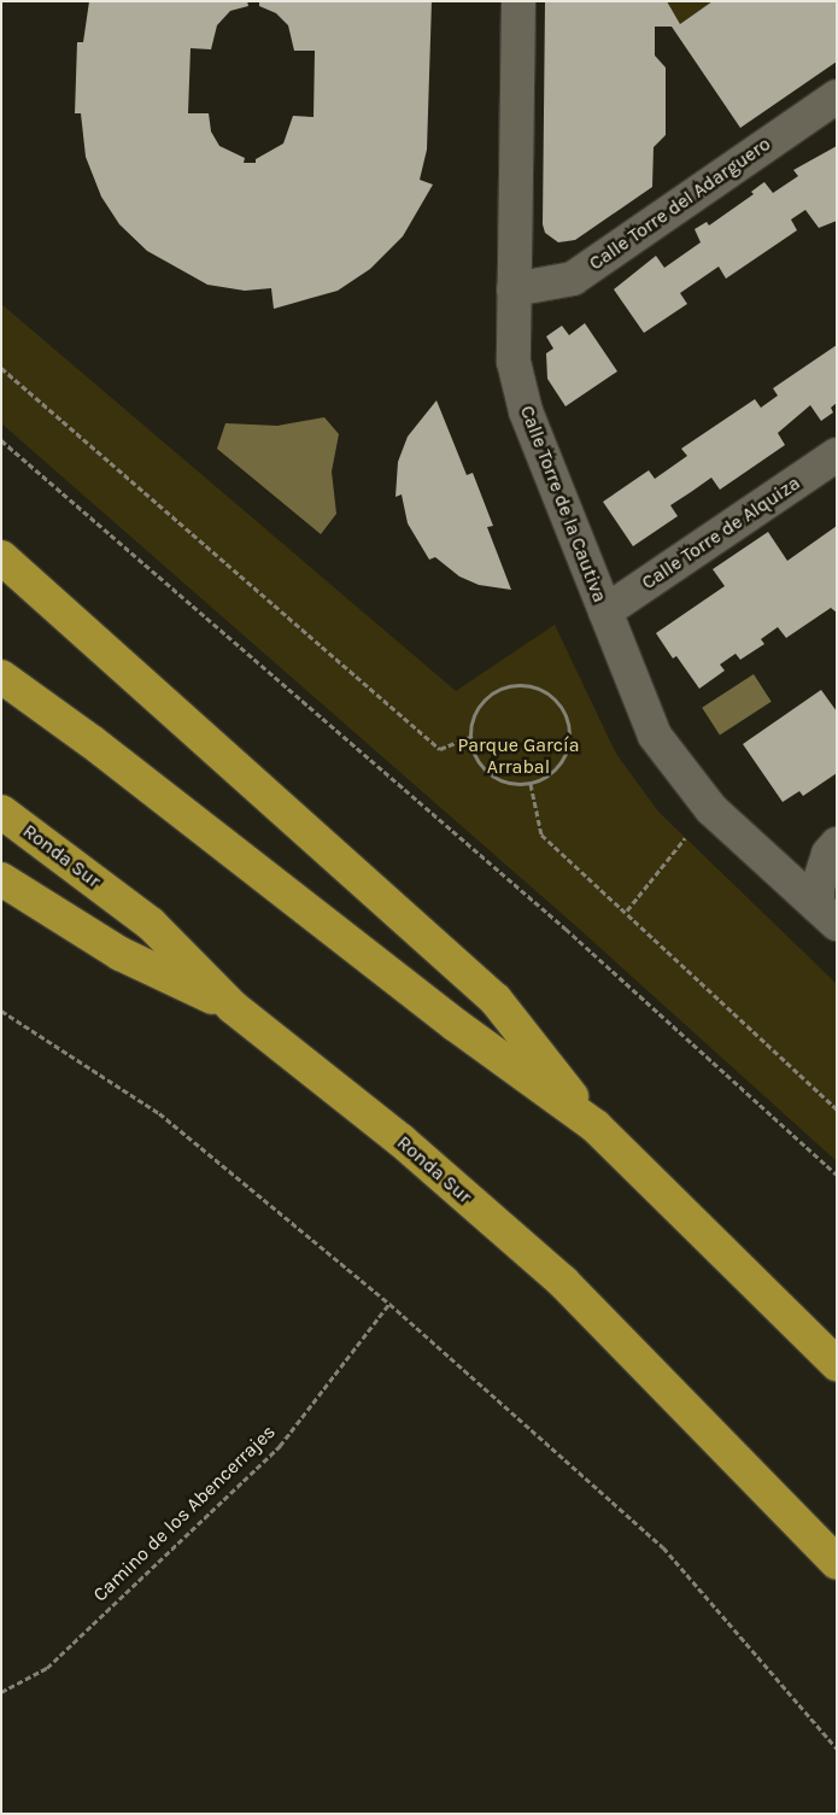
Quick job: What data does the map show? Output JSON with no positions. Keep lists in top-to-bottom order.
{
  "streets": {
    "highway": ["Ronda Sur"],
    "street": ["Calle Torre del Adarguero", "Calle Torre de la Cautiva", "Calle Torre de Alquiza"],
    "path": ["Camino de los Abencerrajes"]
  },
  "crossings": [
    ["Calle Torre del Adarguero", "Calle Torre de la Cautiva"],
    ["Calle Torre de la Cautiva", "Calle Torre de Alquiza"]
  ],
  "parks": ["Parque García Arrabal"]
}
